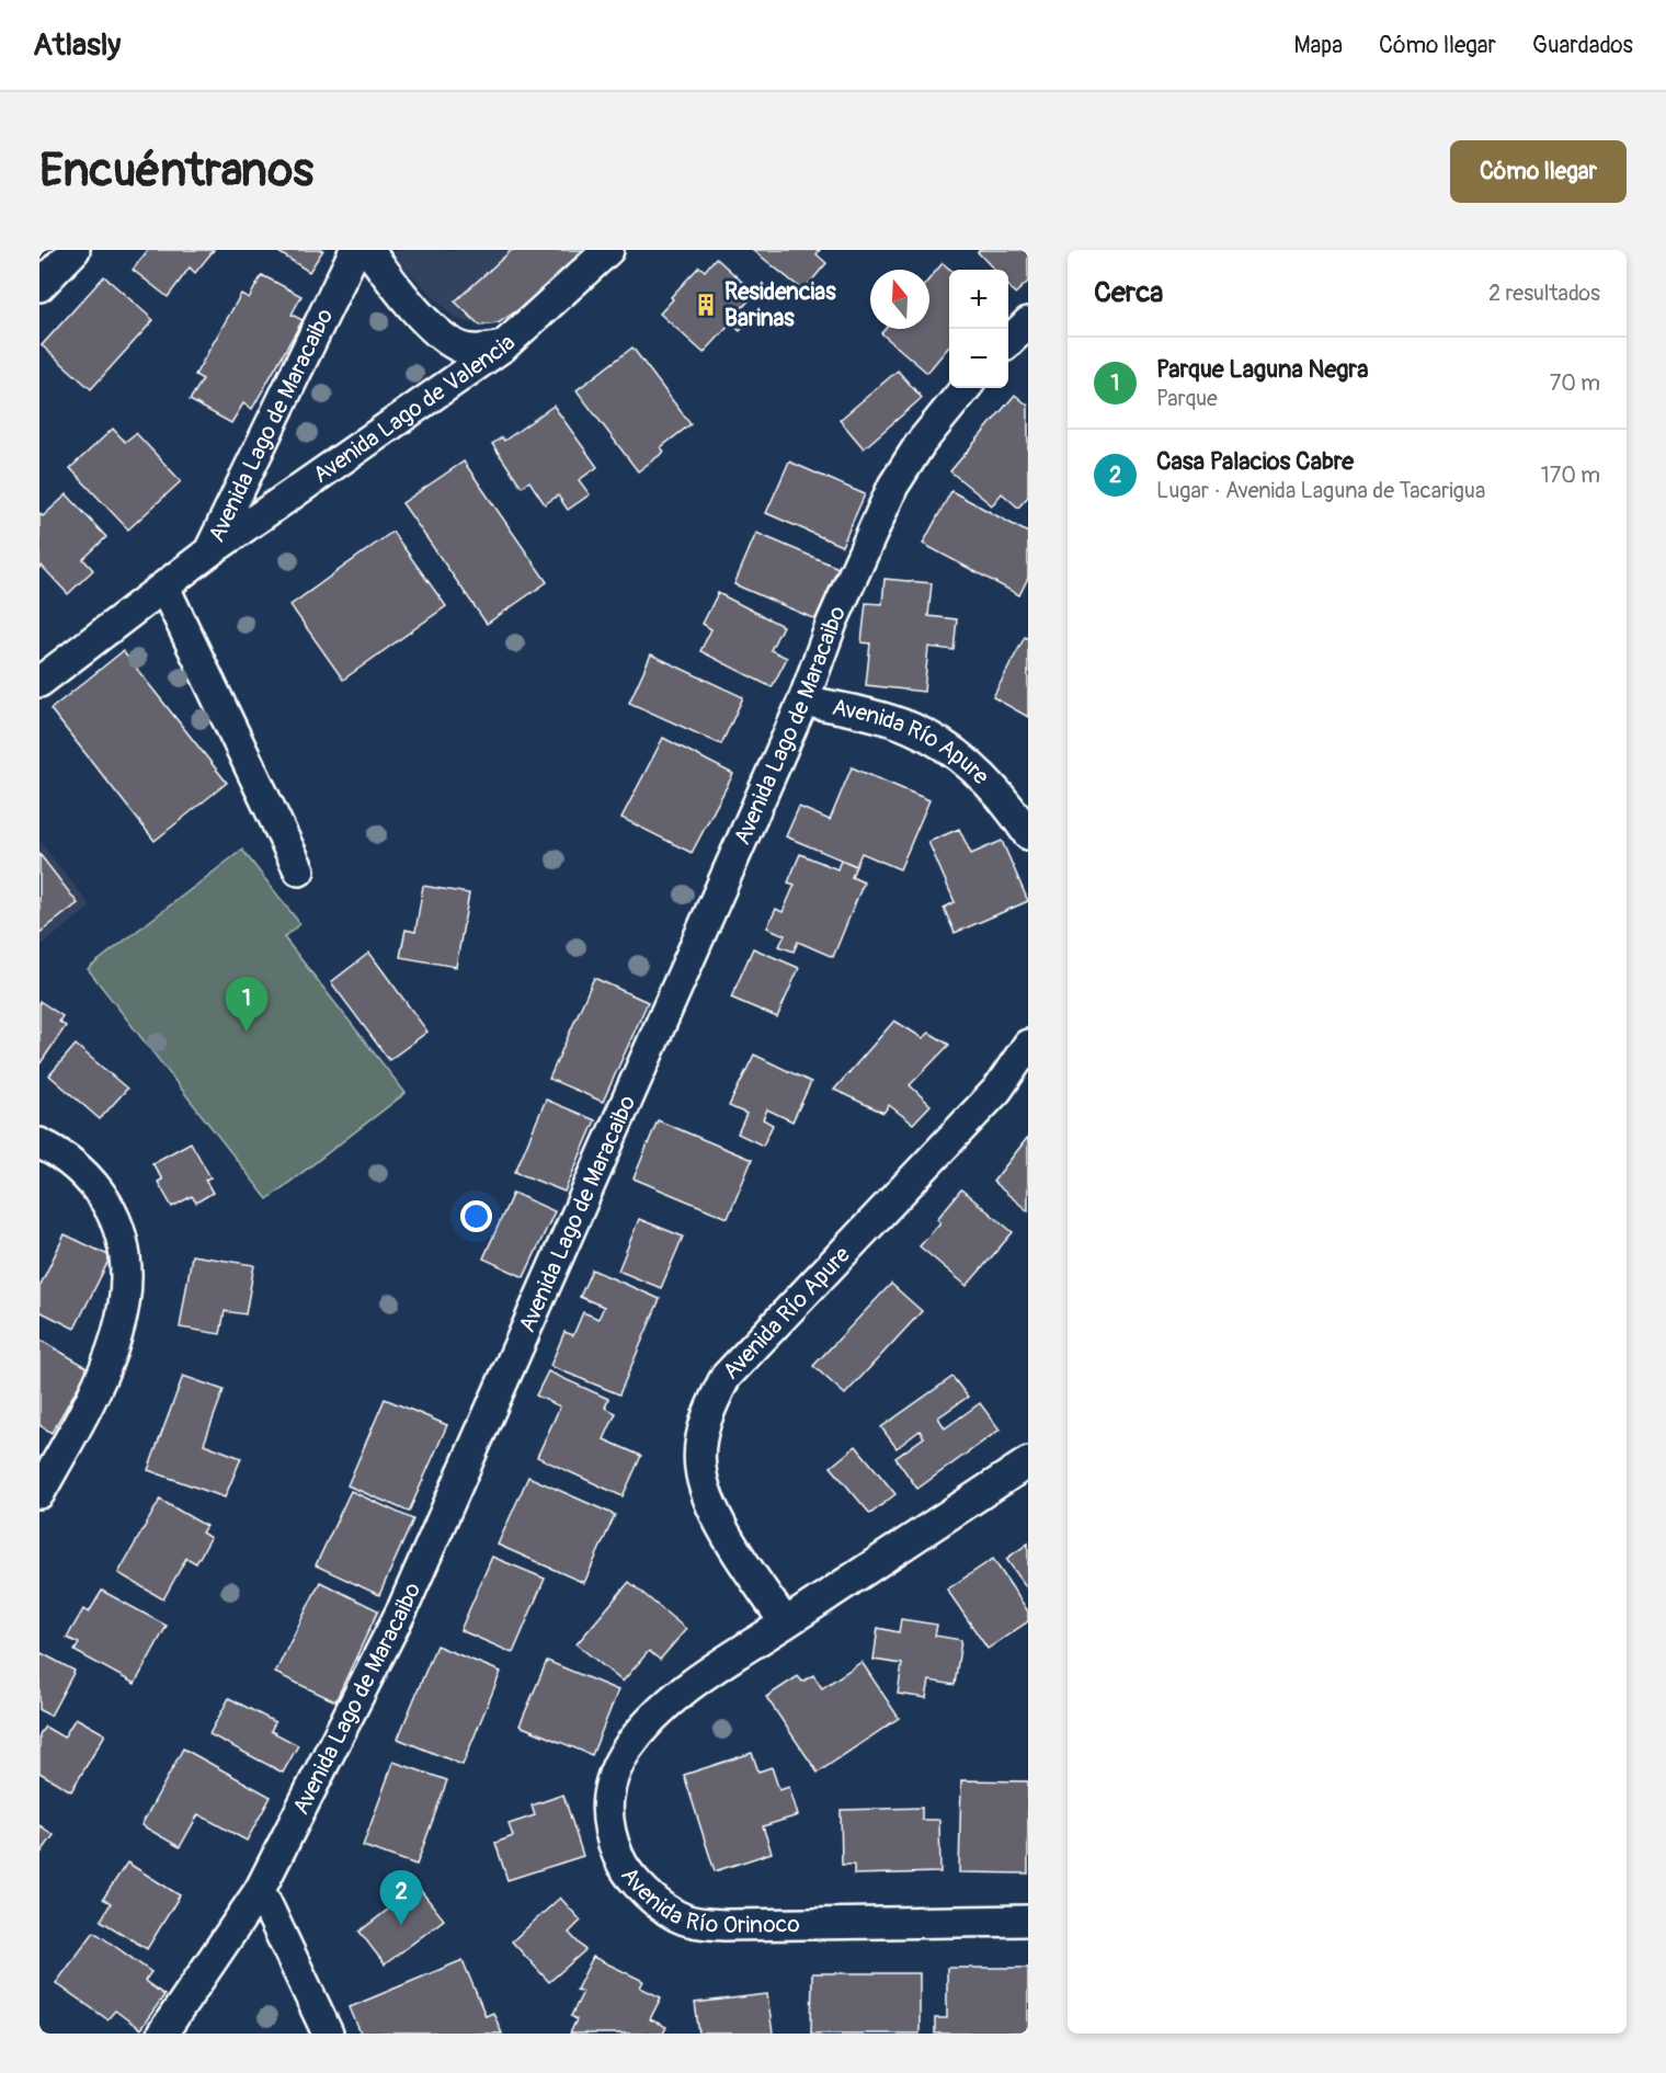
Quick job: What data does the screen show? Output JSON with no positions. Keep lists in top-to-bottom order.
{
  "streets": {
    "street": [
      "Avenida Lago de Valencia",
      "Avenida Lago de Maracaibo",
      "Avenida Río Apure",
      "Avenida Río Orinoco"
    ]
  },
  "crossings": [
    ["Avenida Lago de Valencia", "Avenida Lago de Maracaibo"],
    ["Avenida Lago de Maracaibo", "Avenida Río Apure"],
    ["Avenida Río Apure", "Avenida Río Orinoco"]
  ],
  "places": {
    "building": ["Residencias Barinas"]
  },
  "north": "top",
  "page": {
    "header": "Atlasly",
    "nav": ["Mapa", "Cómo llegar", "Guardados"],
    "buttons": "Cómo llegar",
    "title": "Encuéntranos",
    "heading": ["Cerca", "2 resultados"],
    "map_buttons": ["+", "−"],
    "list": [
      {
        "mark": "1",
        "name": "Parque Laguna Negra",
        "note": "Parque",
        "value": "70 m"
      },
      {
        "mark": "2",
        "name": "Casa Palacios Cabre",
        "note": "Lugar · Avenida Laguna de Tacarigua",
        "value": "170 m"
      }
    ],
    "pins": ["1", "2"]
  }
}
